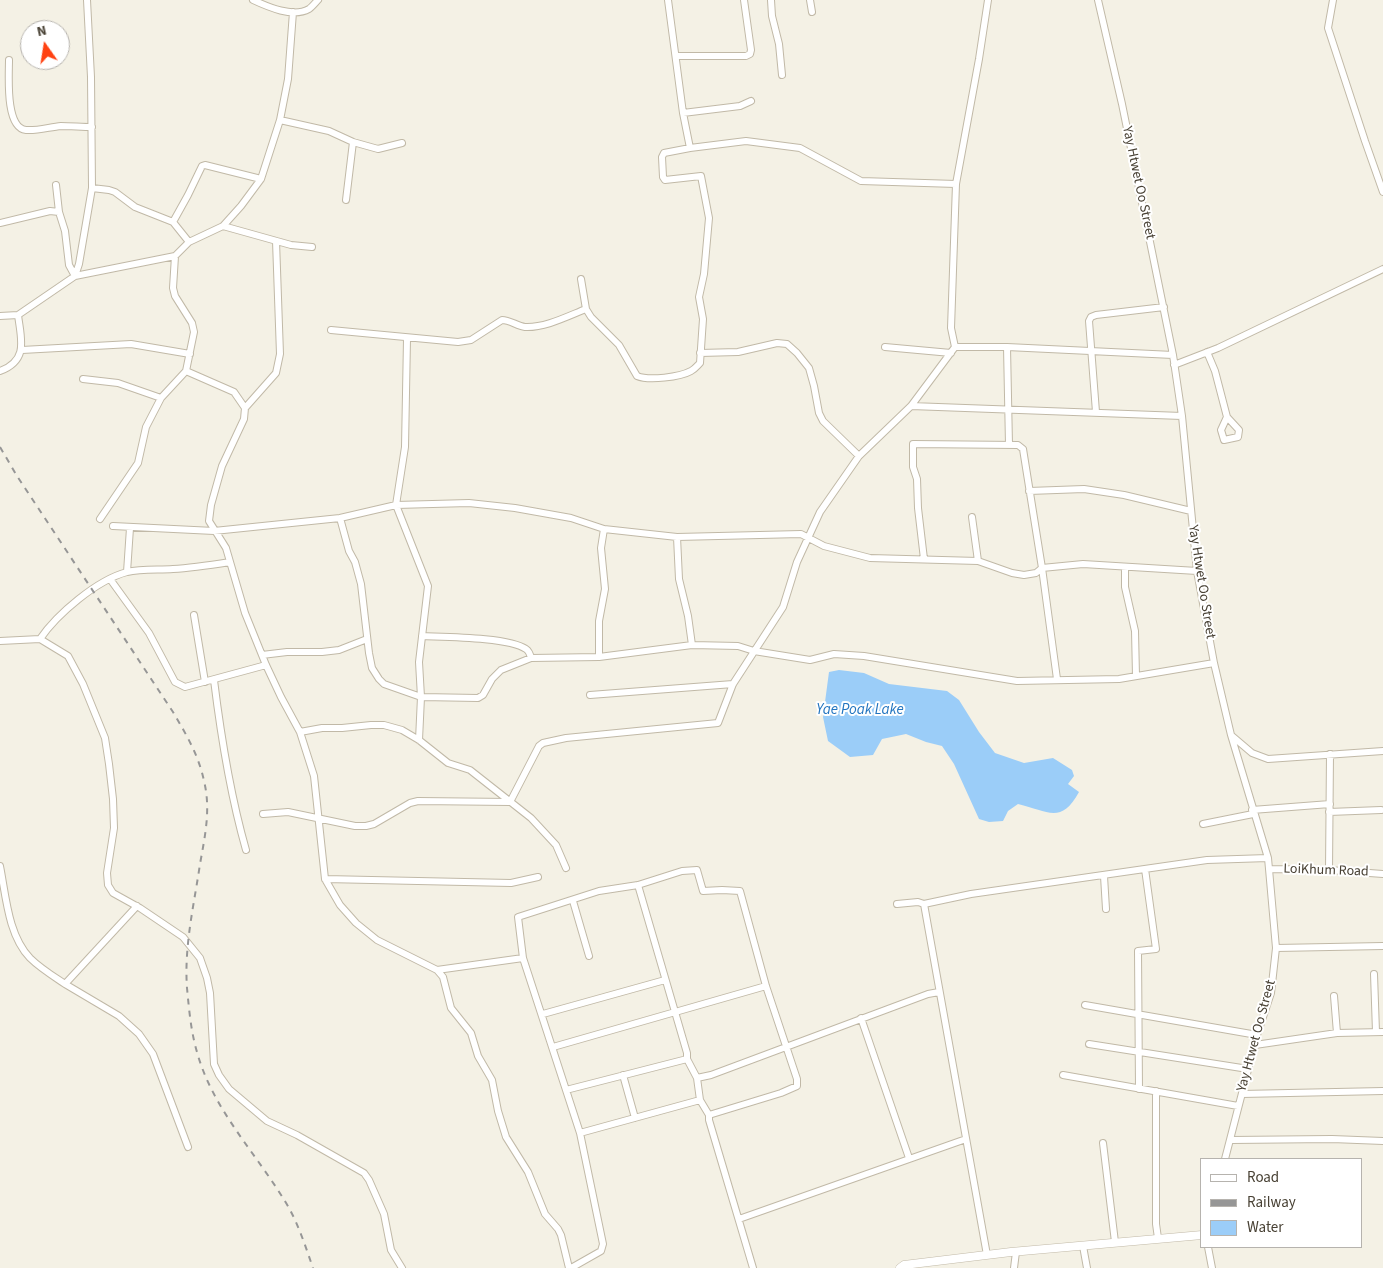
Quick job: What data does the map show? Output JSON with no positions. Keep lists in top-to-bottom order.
{
  "streets": {
    "street": ["Yay Htwet Oo Street", "LoiKhum Road"]
  },
  "crossings": [
    ["Yay Htwet Oo Street", "LoiKhum Road"]
  ],
  "water": ["Yae Poak Lake"],
  "legend": ["Road", "Railway", "Water"],
  "north": "top"
}
